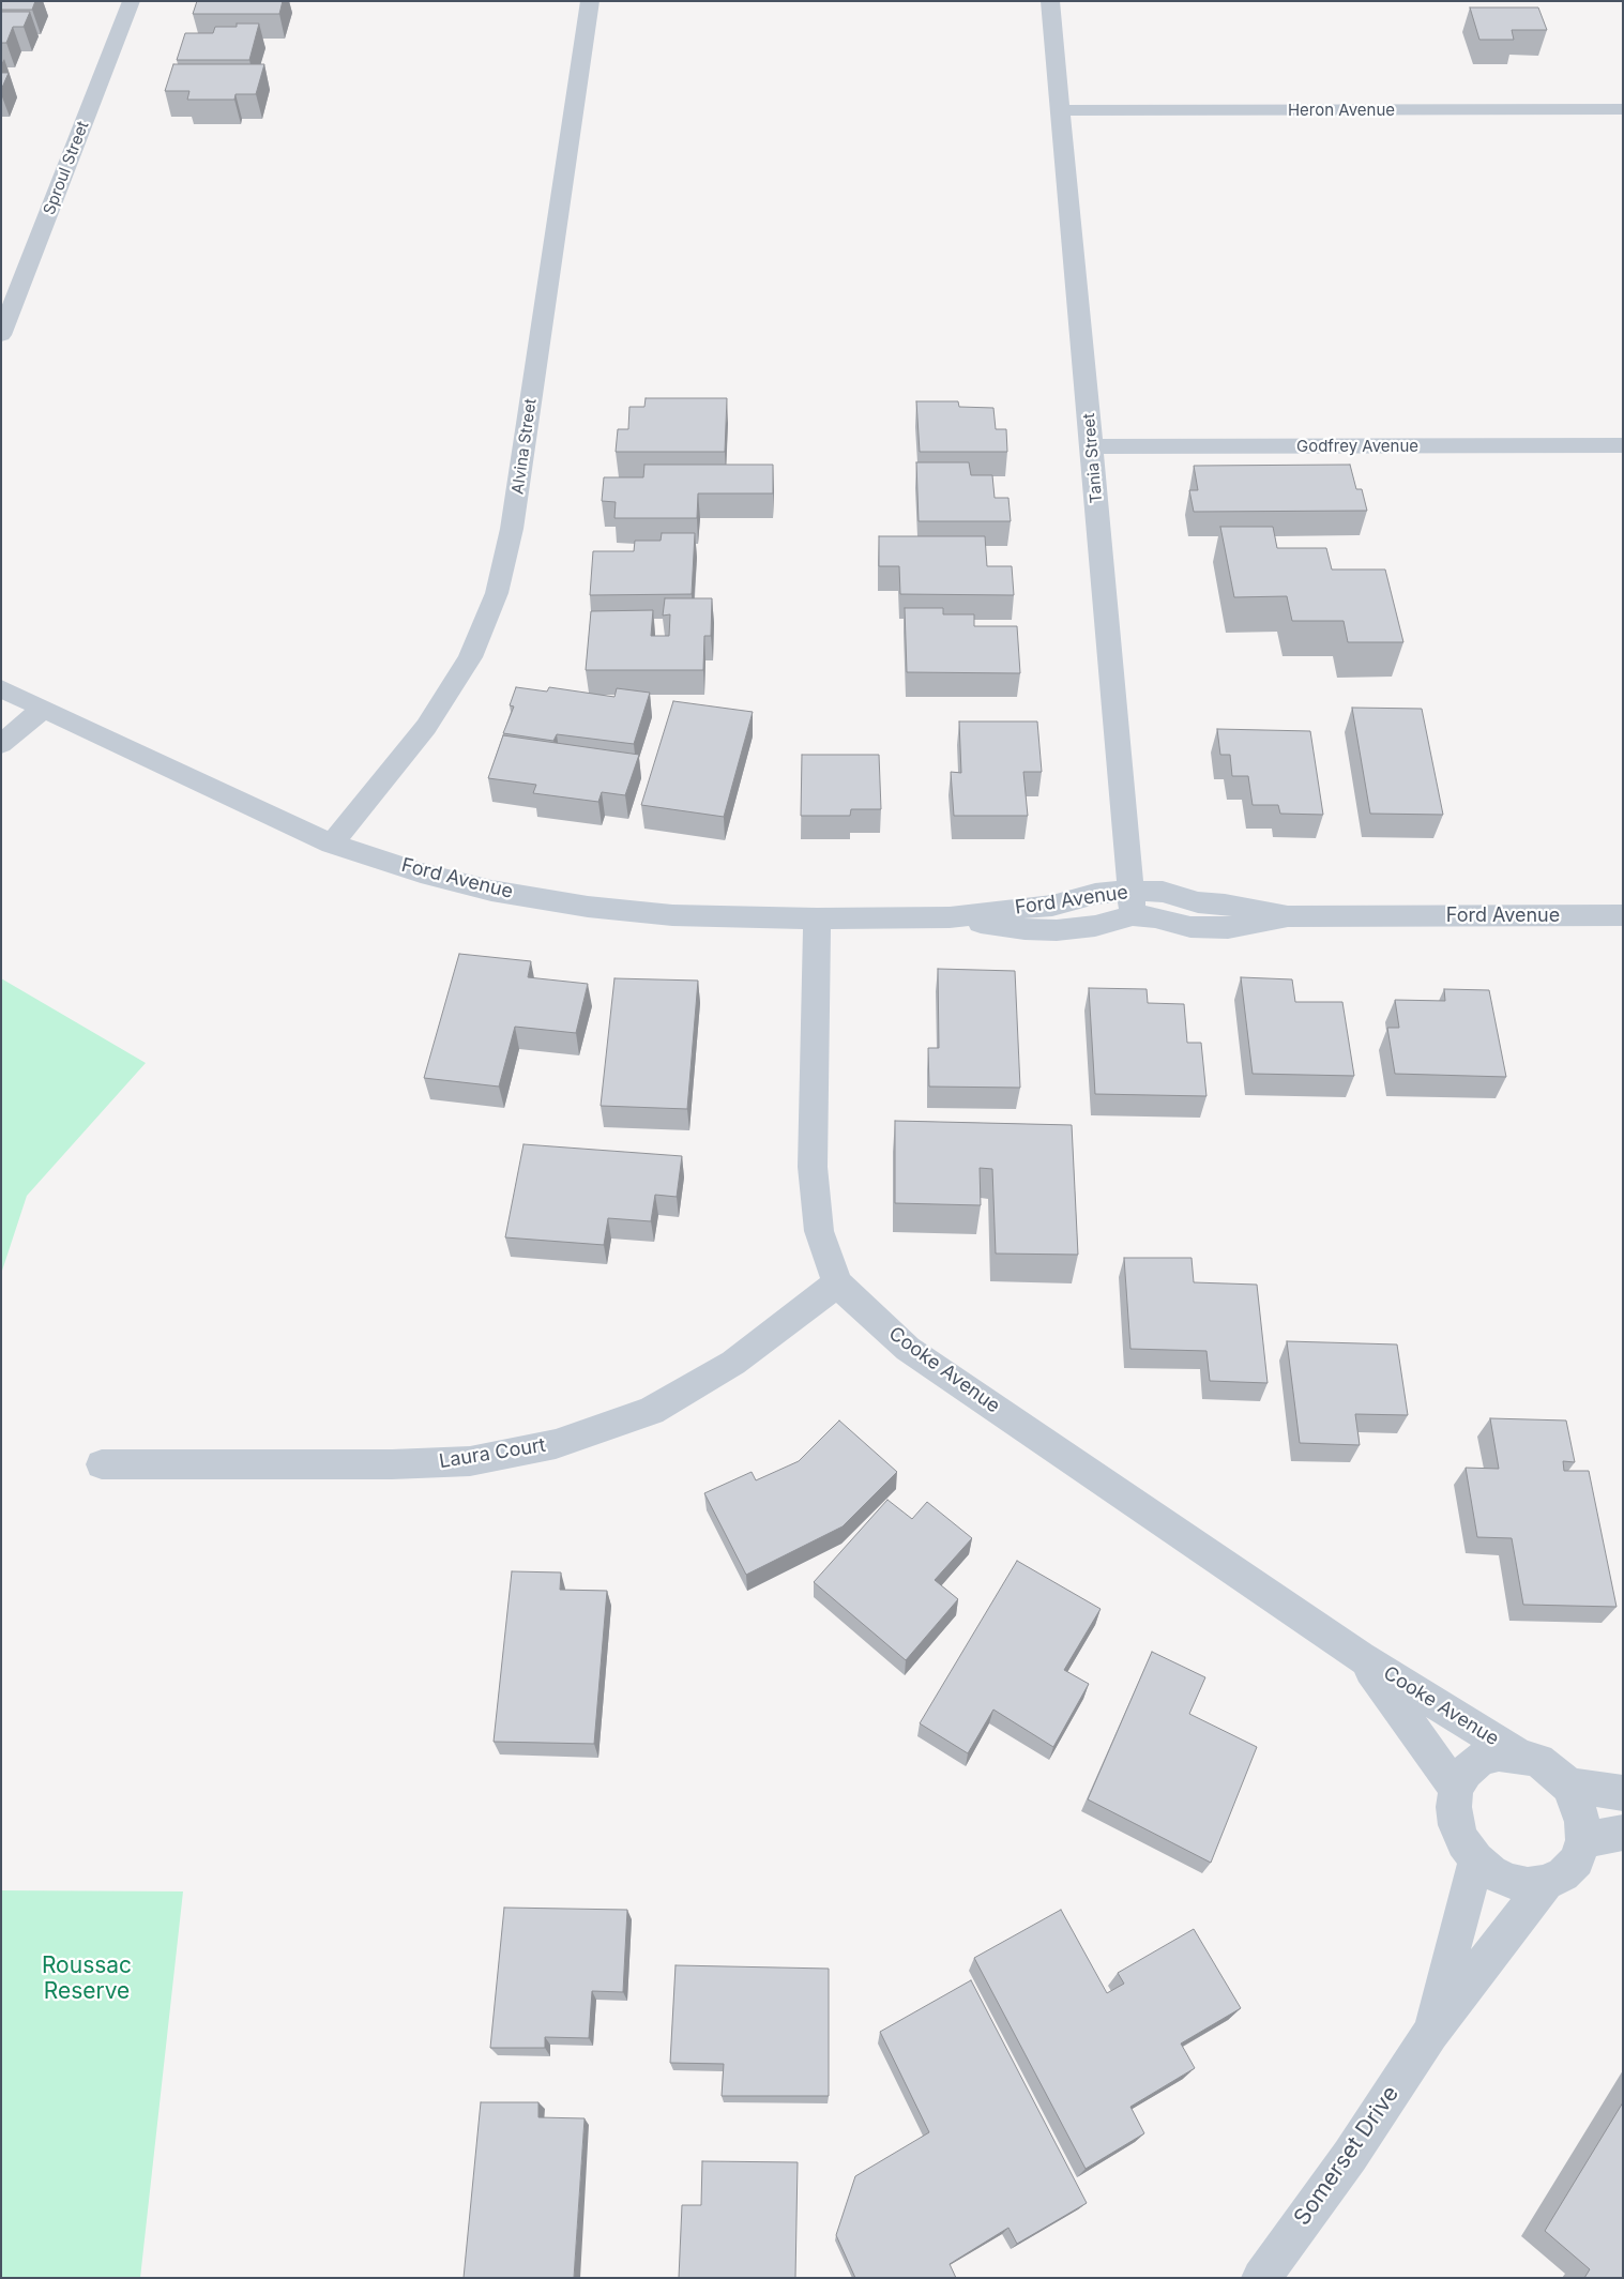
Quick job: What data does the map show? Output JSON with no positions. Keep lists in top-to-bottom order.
{
  "streets": {
    "street": [
      "Heron Avenue",
      "Sproul Street",
      "Alvina Street",
      "Godfrey Avenue",
      "Tania Street",
      "Ford Avenue",
      "Cooke Avenue",
      "Laura Court",
      "Somerset Drive"
    ]
  },
  "crossings": [
    ["Heron Avenue", "Tania Street"],
    ["Alvina Street", "Ford Avenue"],
    ["Godfrey Avenue", "Tania Street"],
    ["Tania Street", "Ford Avenue"],
    ["Ford Avenue", "Cooke Avenue"],
    ["Cooke Avenue", "Laura Court"],
    ["Cooke Avenue", "Somerset Drive"]
  ],
  "parks": ["Roussac Reserve"]
}
